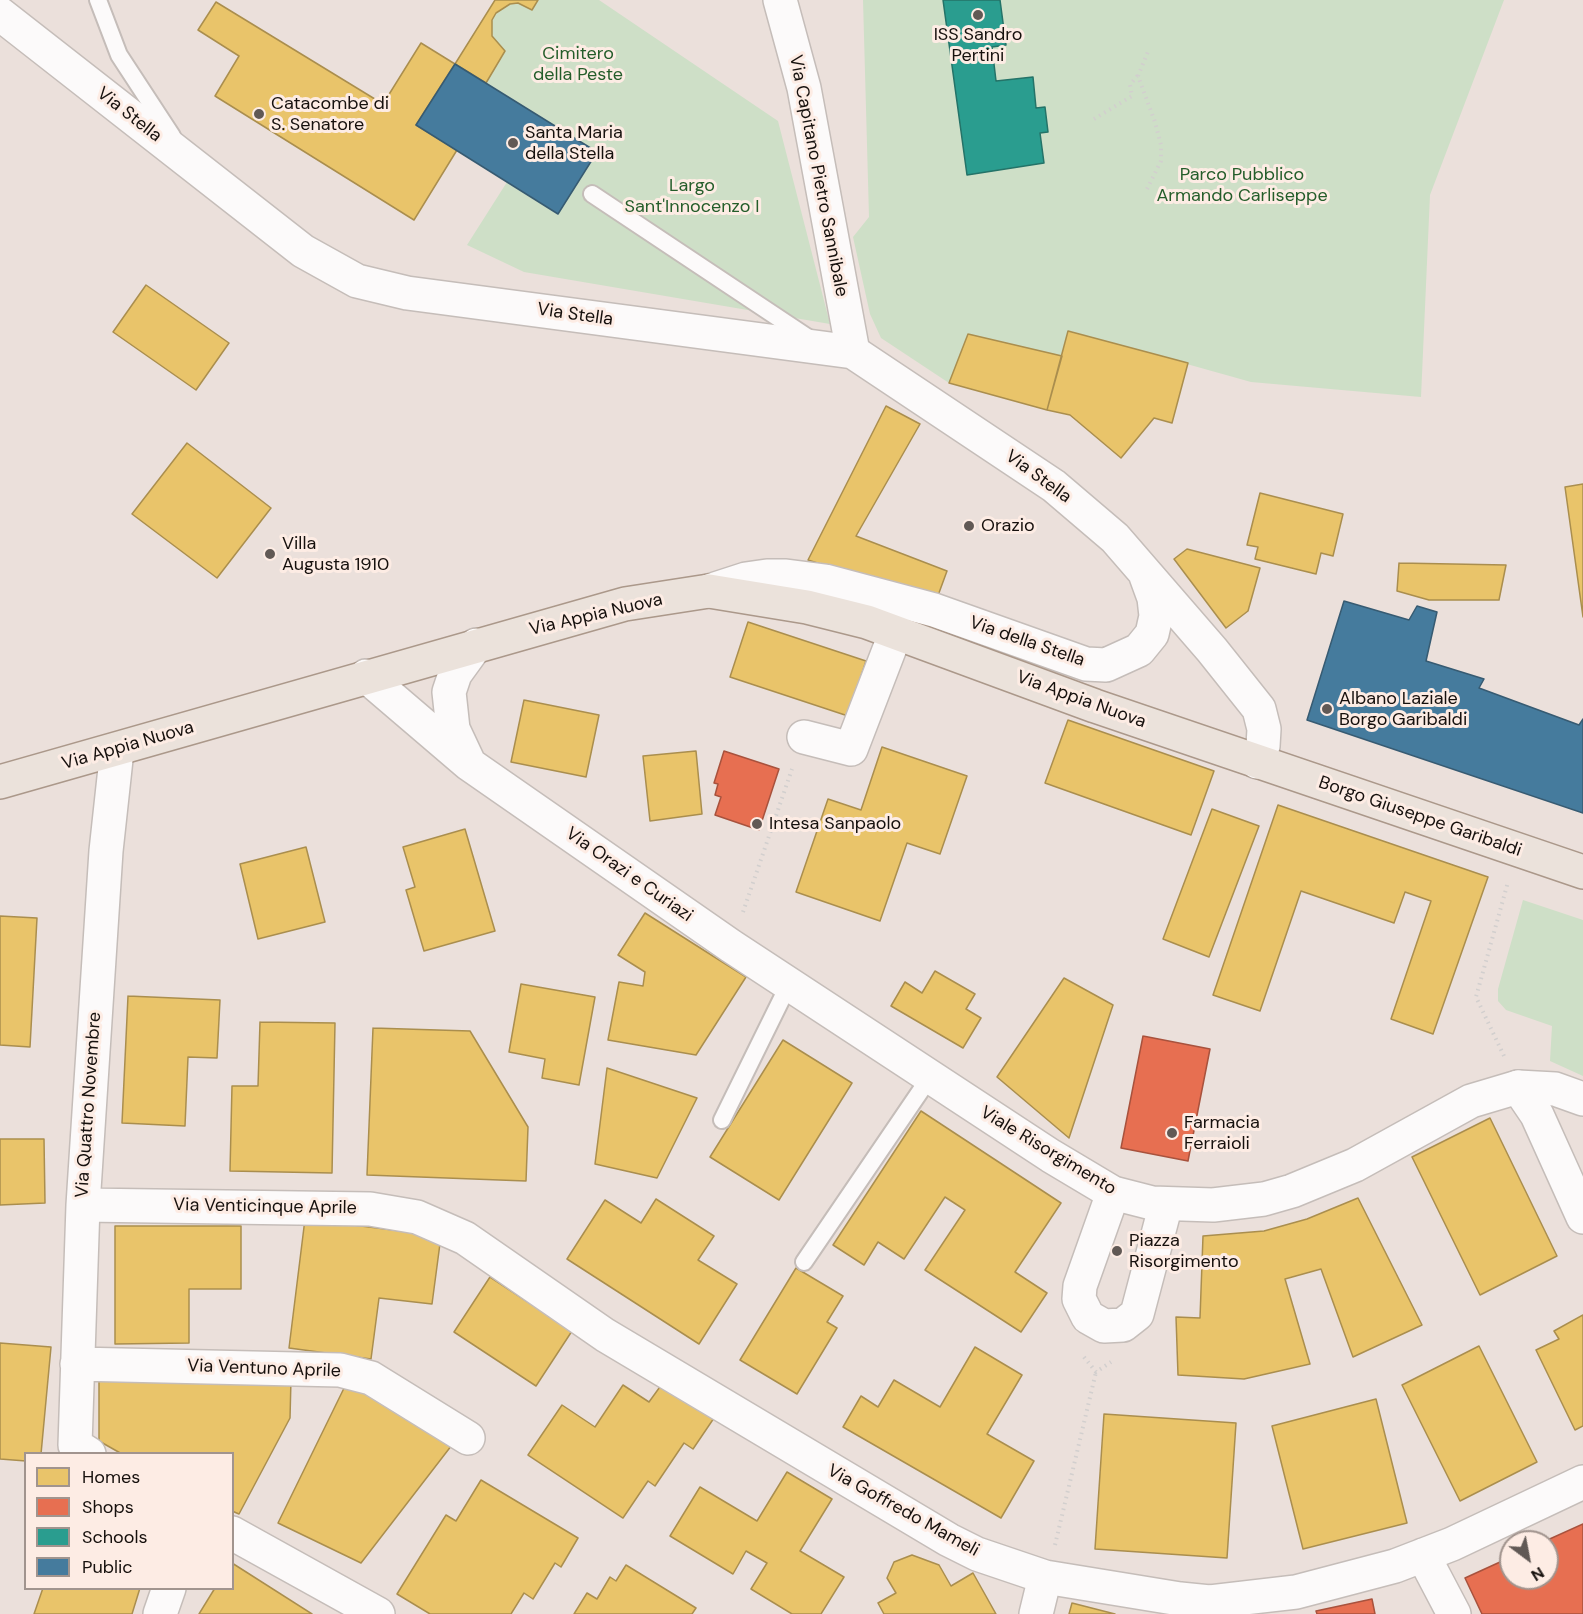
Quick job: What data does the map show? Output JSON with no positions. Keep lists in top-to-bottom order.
{
  "streets": {
    "main road": ["Via Appia Nuova", "Borgo Giuseppe Garibaldi"],
    "street": [
      "Via Stella",
      "Via Capitano Pietro Sannibale",
      "Via della Stella",
      "Via Orazi e Curiazi",
      "Via Quattro Novembre",
      "Viale Risorgimento",
      "Via Venticinque Aprile",
      "Via Ventuno Aprile",
      "Via Goffredo Mameli"
    ]
  },
  "crossings": [
    ["Via Stella", "Via Capitano Pietro Sannibale"],
    ["Via Stella", "Via della Stella"],
    ["Via Appia Nuova", "Via della Stella"],
    ["Via Appia Nuova", "Borgo Giuseppe Garibaldi"],
    ["Via Appia Nuova", "Via Orazi e Curiazi"],
    ["Via Appia Nuova", "Via Quattro Novembre"],
    ["Via Orazi e Curiazi", "Viale Risorgimento"],
    ["Via Quattro Novembre", "Via Venticinque Aprile"],
    ["Via Quattro Novembre", "Via Ventuno Aprile"],
    ["Via Venticinque Aprile", "Via Goffredo Mameli"]
  ],
  "parks": ["Cimitero della Peste", "Parco Pubblico Armando Carliseppe", "Largo Sant'Innocenzo I"],
  "places": [
    "ISS Sandro Pertini",
    "Catacombe di S. Senatore",
    "Santa Maria della Stella",
    "Orazio",
    "Villa Augusta 1910",
    "Albano Laziale Borgo Garibaldi",
    "Intesa Sanpaolo",
    "Farmacia Ferraioli",
    "Piazza Risorgimento"
  ],
  "legend": [
    "Homes",
    "Shops",
    "Schools",
    "Public"
  ],
  "north": "bottom right"
}
